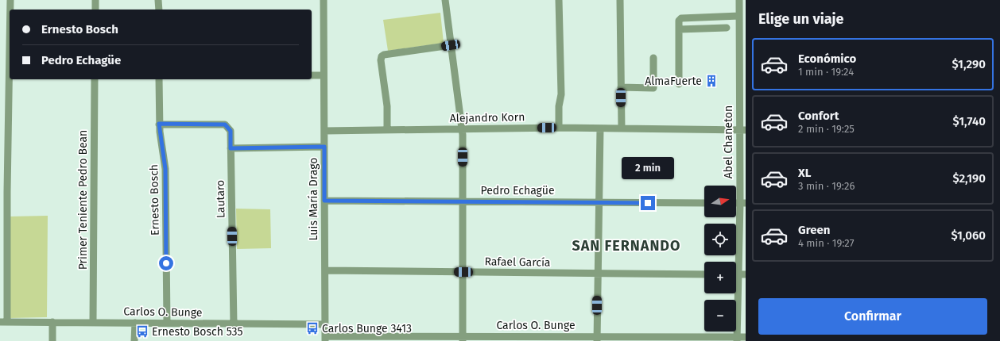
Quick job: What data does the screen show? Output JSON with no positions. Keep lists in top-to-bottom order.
{
  "streets": {
    "street": [
      "Alejandro Korn",
      "Abel Chaneton",
      "Pedro Echagüe",
      "Lautaro",
      "Luis María Drago",
      "Primer Teniente Pedro Bean",
      "Ernesto Bosch",
      "Rafael García",
      "Carlos O. Bunge"
    ]
  },
  "crossings": [
    ["Alejandro Korn", "Abel Chaneton"],
    ["Alejandro Korn", "Luis María Drago"],
    ["Abel Chaneton", "Carlos O. Bunge"],
    ["Pedro Echagüe", "Luis María Drago"],
    ["Lautaro", "Ernesto Bosch"],
    ["Lautaro", "Carlos O. Bunge"],
    ["Luis María Drago", "Rafael García"],
    ["Luis María Drago", "Carlos O. Bunge"],
    ["Primer Teniente Pedro Bean", "Carlos O. Bunge"],
    ["Ernesto Bosch", "Carlos O. Bunge"]
  ],
  "districts": ["SAN FERNANDO"],
  "places": {
    "building": ["AlmaFuerte"],
    "bus stop": ["Carlos Bunge 3413", "Ernesto Bosch 535"]
  },
  "north": "right",
  "page": {
    "heading": "Elige un viaje",
    "banner": ["Ernesto Bosch", "Pedro Echagüe"],
    "list": [
      {
        "name": "Económico",
        "note": "1 min · 19:24",
        "value": "$1,290"
      },
      {
        "name": "Confort",
        "note": "2 min · 19:25",
        "value": "$1,740"
      },
      {
        "name": "XL",
        "note": "3 min · 19:26",
        "value": "$2,190"
      },
      {
        "name": "Green",
        "note": "4 min · 19:27",
        "value": "$1,060"
      }
    ],
    "bubble": "2 min",
    "map_buttons": ["+", "−"],
    "buttons": "Confirmar"
  }
}
